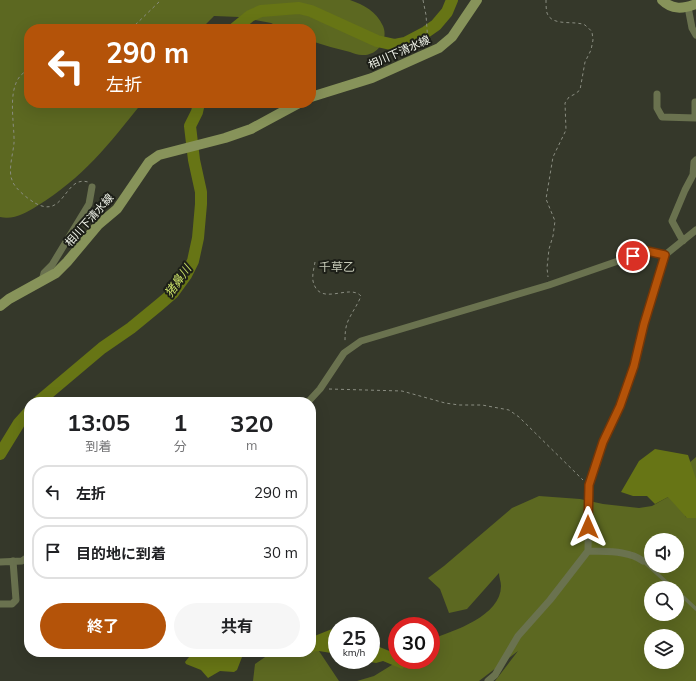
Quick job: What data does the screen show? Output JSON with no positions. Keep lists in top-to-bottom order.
{
  "streets": {
    "main road": ["相川下清水線"]
  },
  "districts": ["千草乙"],
  "water": ["猪鼻川"],
  "page": {
    "turn": ["290 m", "左折"],
    "eta": [
      "13:05",
      "到着",
      "1",
      "分",
      "320",
      "m"
    ],
    "list": [
      {
        "name": "左折",
        "value": "290 m"
      },
      {
        "name": "目的地に到着",
        "value": "30 m"
      }
    ],
    "buttons": ["終了", "共有"],
    "speed": "25 km/h",
    "limit": "30"
  }
}
